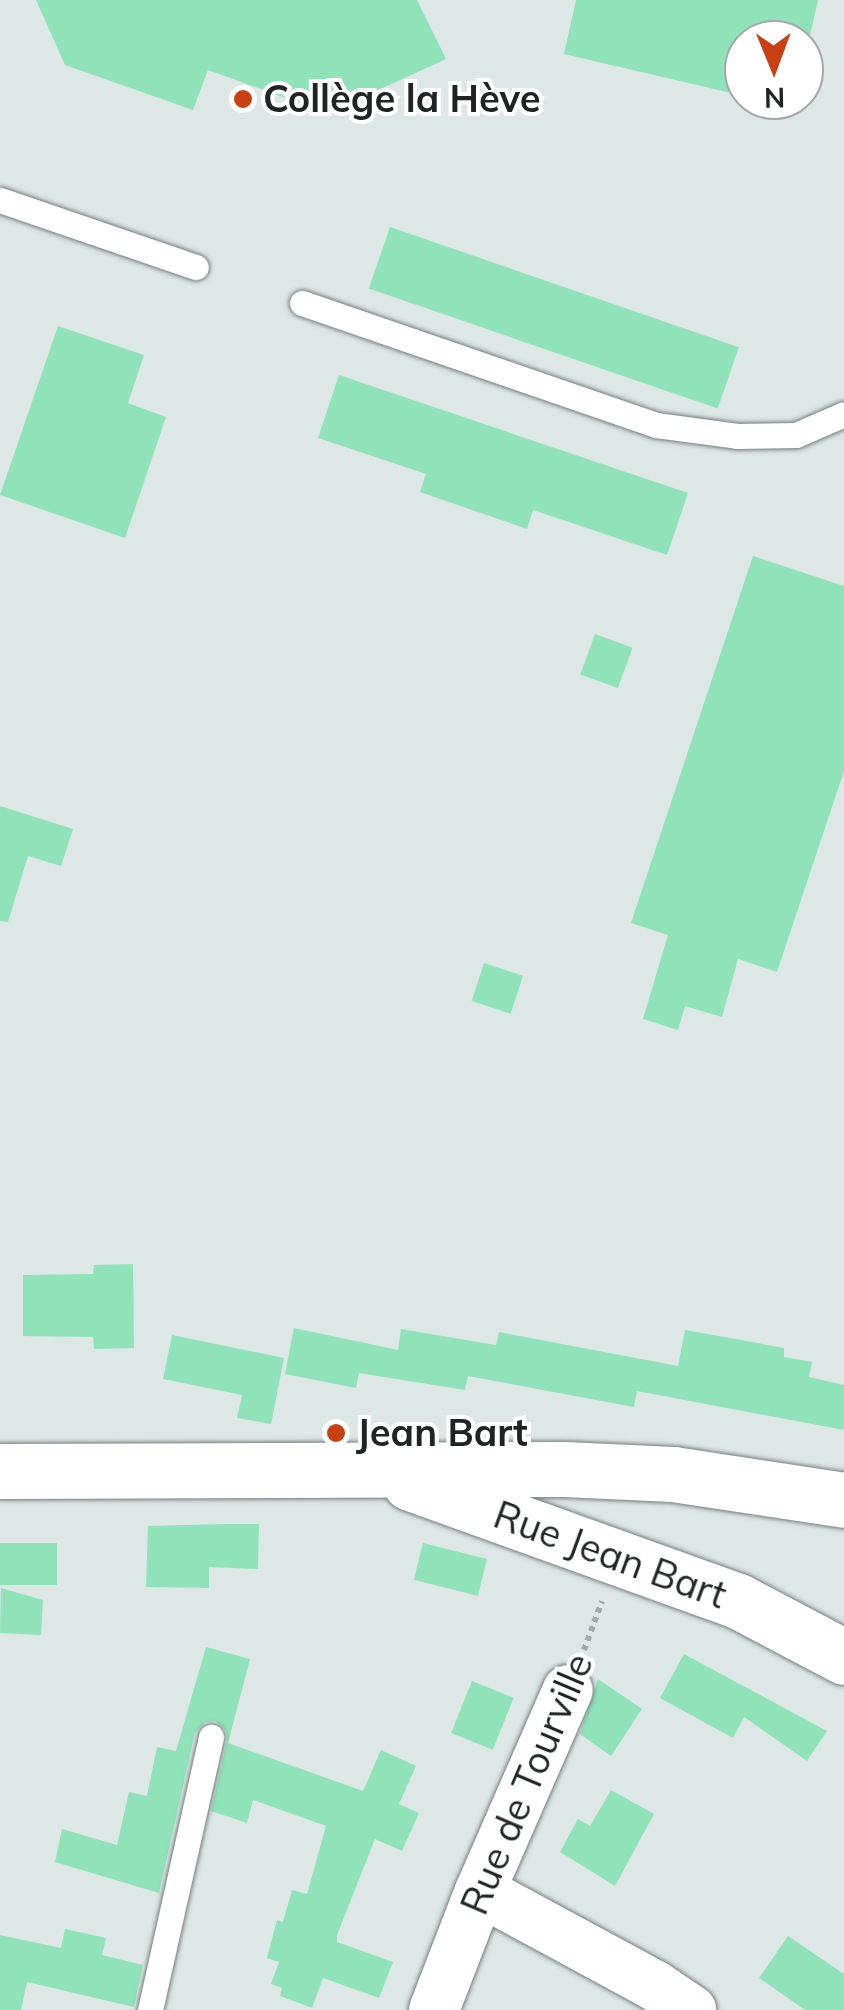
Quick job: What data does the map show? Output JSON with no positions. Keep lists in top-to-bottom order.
{
  "streets": {
    "street": ["Rue Jean Bart", "Rue de Tourville"]
  },
  "crossings": [
    ["Rue Jean Bart", "Rue de Tourville"]
  ],
  "places": ["Collège la Hève", "Jean Bart"],
  "north": "bottom"
}
